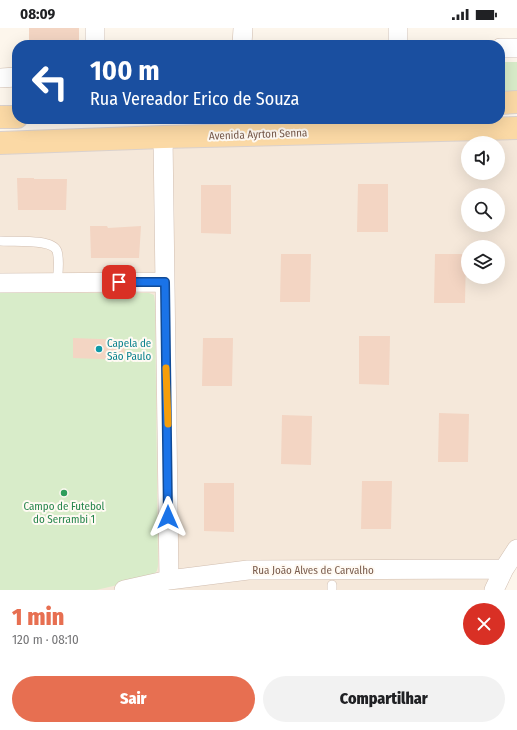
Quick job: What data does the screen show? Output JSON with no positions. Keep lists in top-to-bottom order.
{
  "streets": {
    "main road": ["Avenida Ayrton Senna"],
    "street": ["Rua João Alves de Carvalho"]
  },
  "places": ["Capela de São Paulo", "Campo de Futebol do Serrambi 1"],
  "page": {
    "status": "08:09",
    "turn": ["100 m", "Rua Vereador Erico de Souza"],
    "heading": ["1 min", "120 m · 08:10"],
    "buttons": ["Sair", "Compartilhar"]
  }
}
